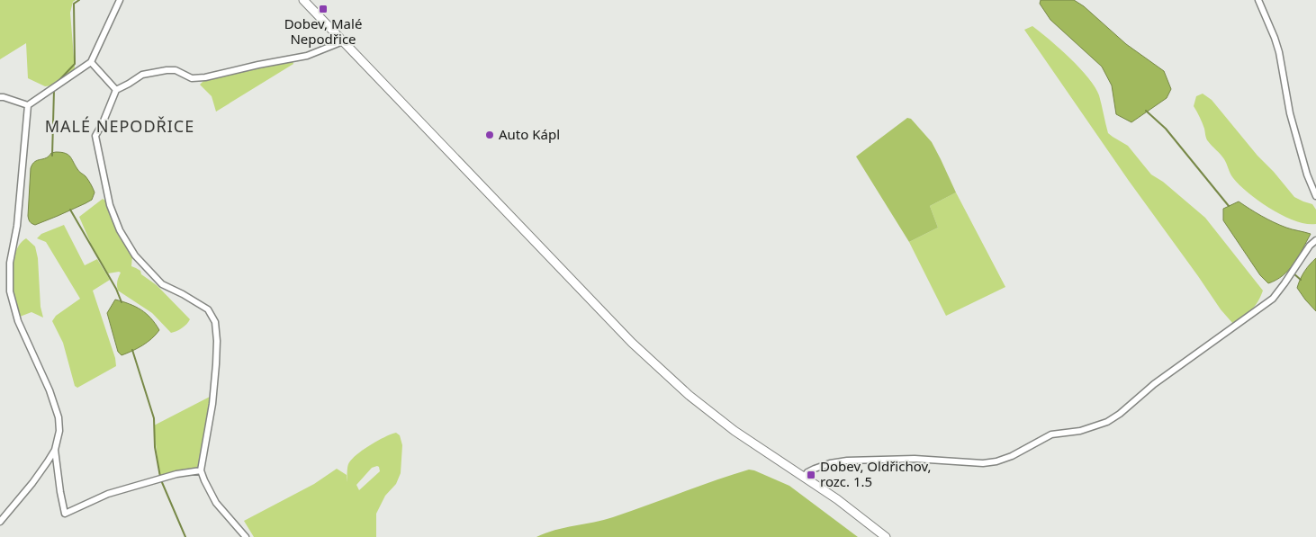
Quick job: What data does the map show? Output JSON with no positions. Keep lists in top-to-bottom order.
{
  "districts": ["MALÉ NEPODŘICE"],
  "places": {
    "transit": ["Dobev, Malé Nepodřice", "Dobev, Oldřichov, rozc. 1.5"],
    "other": ["Auto Kápl"]
  }
}
